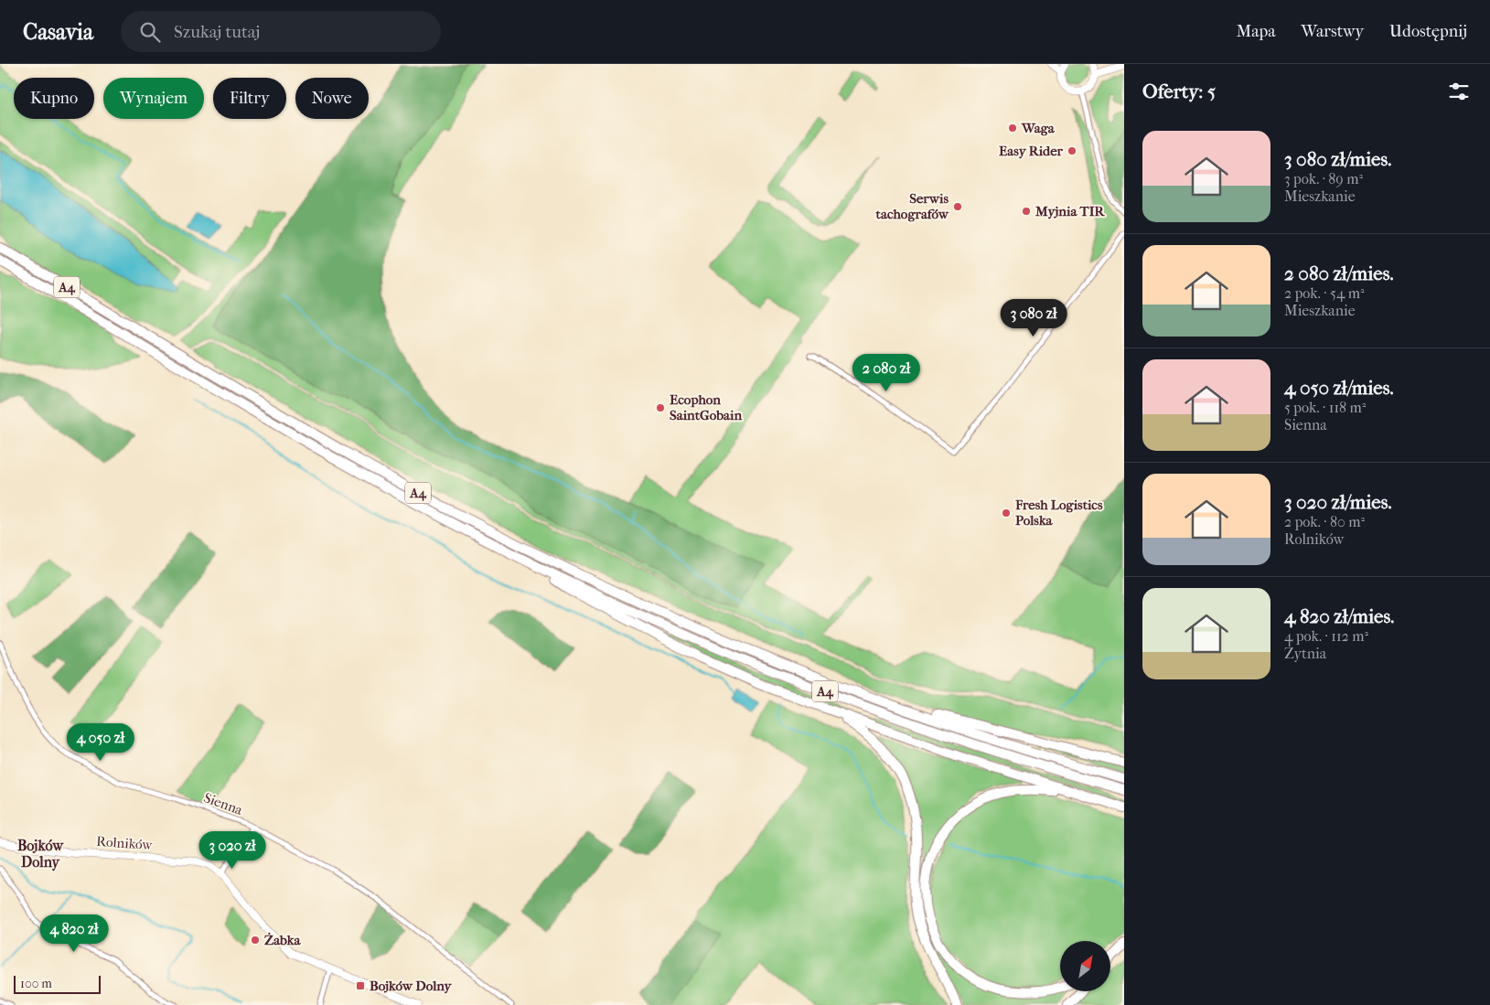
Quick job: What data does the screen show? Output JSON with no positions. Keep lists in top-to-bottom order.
{
  "streets": {
    "highway": ["A4"],
    "street": ["Sienna", "Rolników"]
  },
  "districts": ["Bojków Dolny"],
  "places": {
    "other": [
      "Waga",
      "Easy Rider",
      "Serwis tachografów",
      "Myjnia TIR",
      "Ecophon SaintGobain",
      "Fresh Logistics Polska",
      "Żabka"
    ],
    "transit": ["Bojków Dolny"]
  },
  "scale_bar": "100 m",
  "north": "top right",
  "page": {
    "header": "Casavia",
    "search": "Szukaj tutaj",
    "nav": ["Mapa", "Warstwy", "Udostępnij"],
    "heading": "Oferty: 5",
    "chip": [
      "Kupno",
      "Wynajem",
      "Filtry",
      "Nowe"
    ],
    "list": [
      {
        "name": "3 080 zł/mies.",
        "note": "3 pok. · 89 m² · Mieszkanie"
      },
      {
        "name": "2 080 zł/mies.",
        "note": "2 pok. · 54 m² · Mieszkanie"
      },
      {
        "name": "4 050 zł/mies.",
        "note": "5 pok. · 118 m² · Sienna"
      },
      {
        "name": "3 020 zł/mies.",
        "note": "2 pok. · 80 m² · Rolników"
      },
      {
        "name": "4 820 zł/mies.",
        "note": "4 pok. · 112 m² · Żytnia"
      }
    ],
    "price": [
      "3 080 zł",
      "2 080 zł",
      "4 050 zł",
      "3 020 zł",
      "4 820 zł"
    ],
    "scale": "100 m"
  }
}
